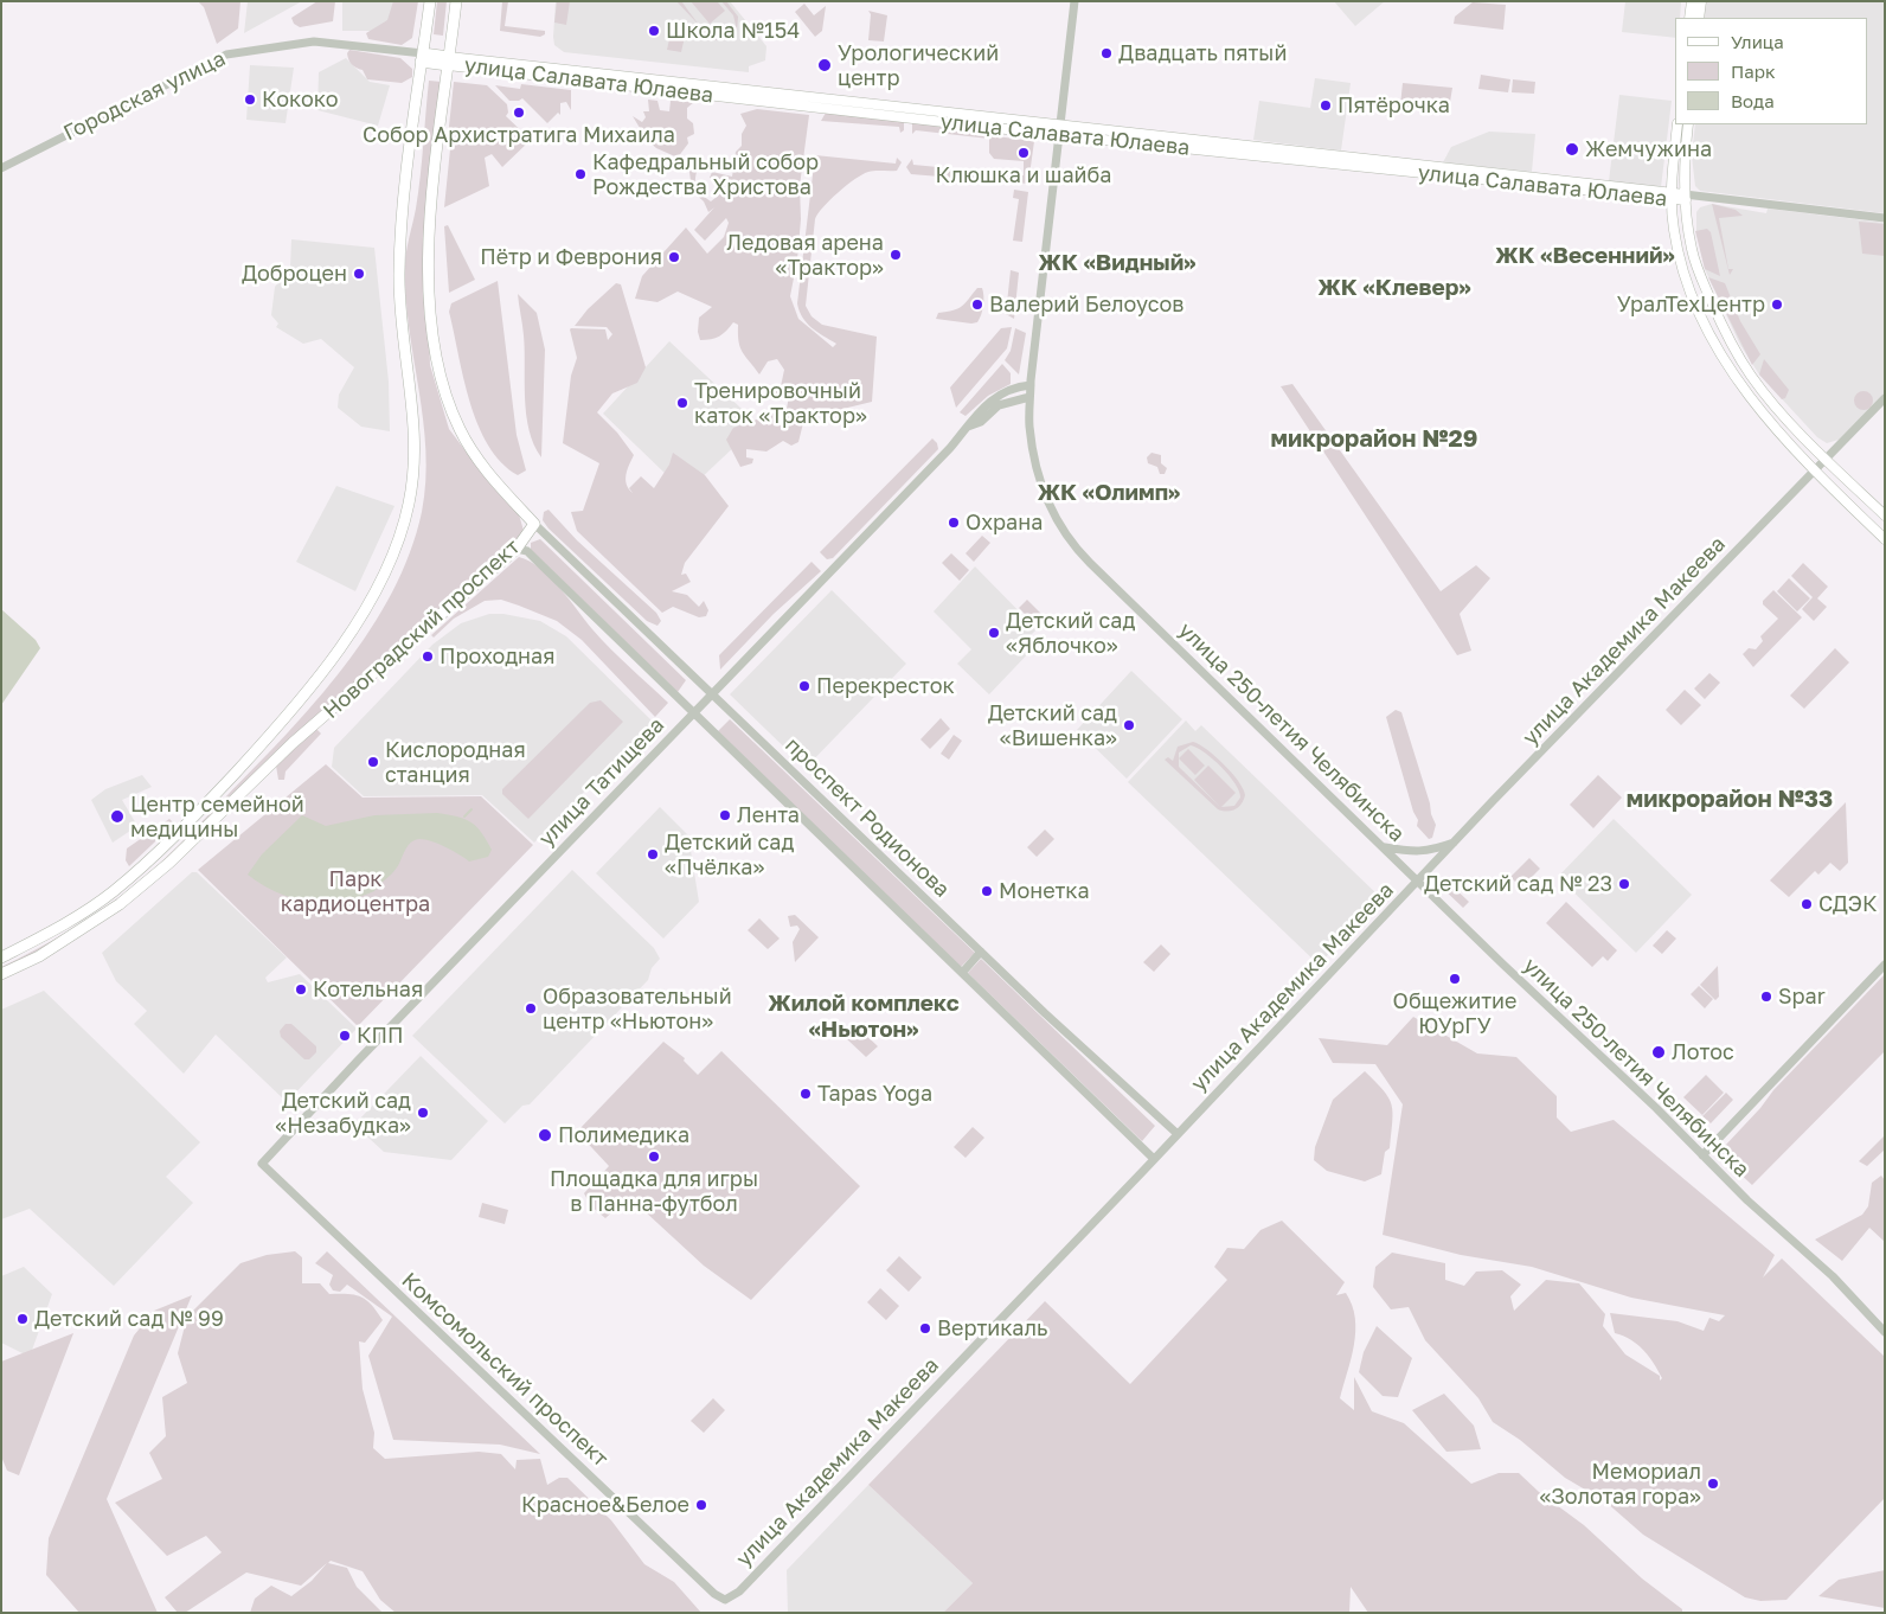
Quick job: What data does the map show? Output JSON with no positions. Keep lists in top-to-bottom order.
{
  "streets": {
    "main road": ["улица Салавата Юлаева", "Городская улица", "Новоградский проспект"],
    "street": [
      "улица Академика Макеева",
      "улица 250-летия Челябинска",
      "улица Татищева",
      "проспект Родионова",
      "Комсомольский проспект"
    ]
  },
  "crossings": [
    ["улица Салавата Юлаева", "Городская улица"],
    ["улица Салавата Юлаева", "Новоградский проспект"],
    ["улица Салавата Юлаева", "улица 250-летия Челябинска"],
    ["Городская улица", "Новоградский проспект"],
    ["Новоградский проспект", "проспект Родионова"],
    ["улица Академика Макеева", "улица 250-летия Челябинска"],
    ["улица Академика Макеева", "проспект Родионова"],
    ["улица Академика Макеева", "Комсомольский проспект"],
    ["улица 250-летия Челябинска", "улица Татищева"],
    ["улица Татищева", "проспект Родионова"],
    ["улица Татищева", "Комсомольский проспект"]
  ],
  "districts": [
    "ЖК «Весенний»",
    "ЖК «Видный»",
    "ЖК «Клевер»",
    "микрорайон №29",
    "ЖК «Олимп»",
    "микрорайон №33",
    "Жилой комплекс «Ньютон»"
  ],
  "parks": ["Парк кардиоцентра"],
  "places": [
    "Школа №154",
    "Двадцать пятый",
    "Урологический центр",
    "Кококо",
    "Пятёрочка",
    "Собор Архистратига Михаила",
    "Жемчужина",
    "Клюшка и шайба",
    "Кафедральный собор Рождества Христова",
    "Ледовая арена «Трактор»",
    "Пётр и Феврония",
    "Доброцен",
    "Валерий Белоусов",
    "УралТехЦентр",
    "Тренировочный каток «Трактор»",
    "Охрана",
    "Детский сад «Яблочко»",
    "Проходная",
    "Перекресток",
    "Детский сад «Вишенка»",
    "Кислородная станция",
    "Лента",
    "Центр семейной медицины",
    "Детский сад «Пчёлка»",
    "Детский сад № 23",
    "Монетка",
    "СДЭК",
    "Общежитие ЮУрГУ",
    "Котельная",
    "Spar",
    "Образовательный центр «Ньютон»",
    "КПП",
    "Лотос",
    "Tapas Yoga",
    "Детский сад «Незабудка»",
    "Полимедика",
    "Площадка для игры в Панна-футбол",
    "Детский сад № 99",
    "Вертикаль",
    "Мемориал «Золотая гора»",
    "Красное&Белое"
  ],
  "legend": ["Улица", "Парк", "Вода"]
}
